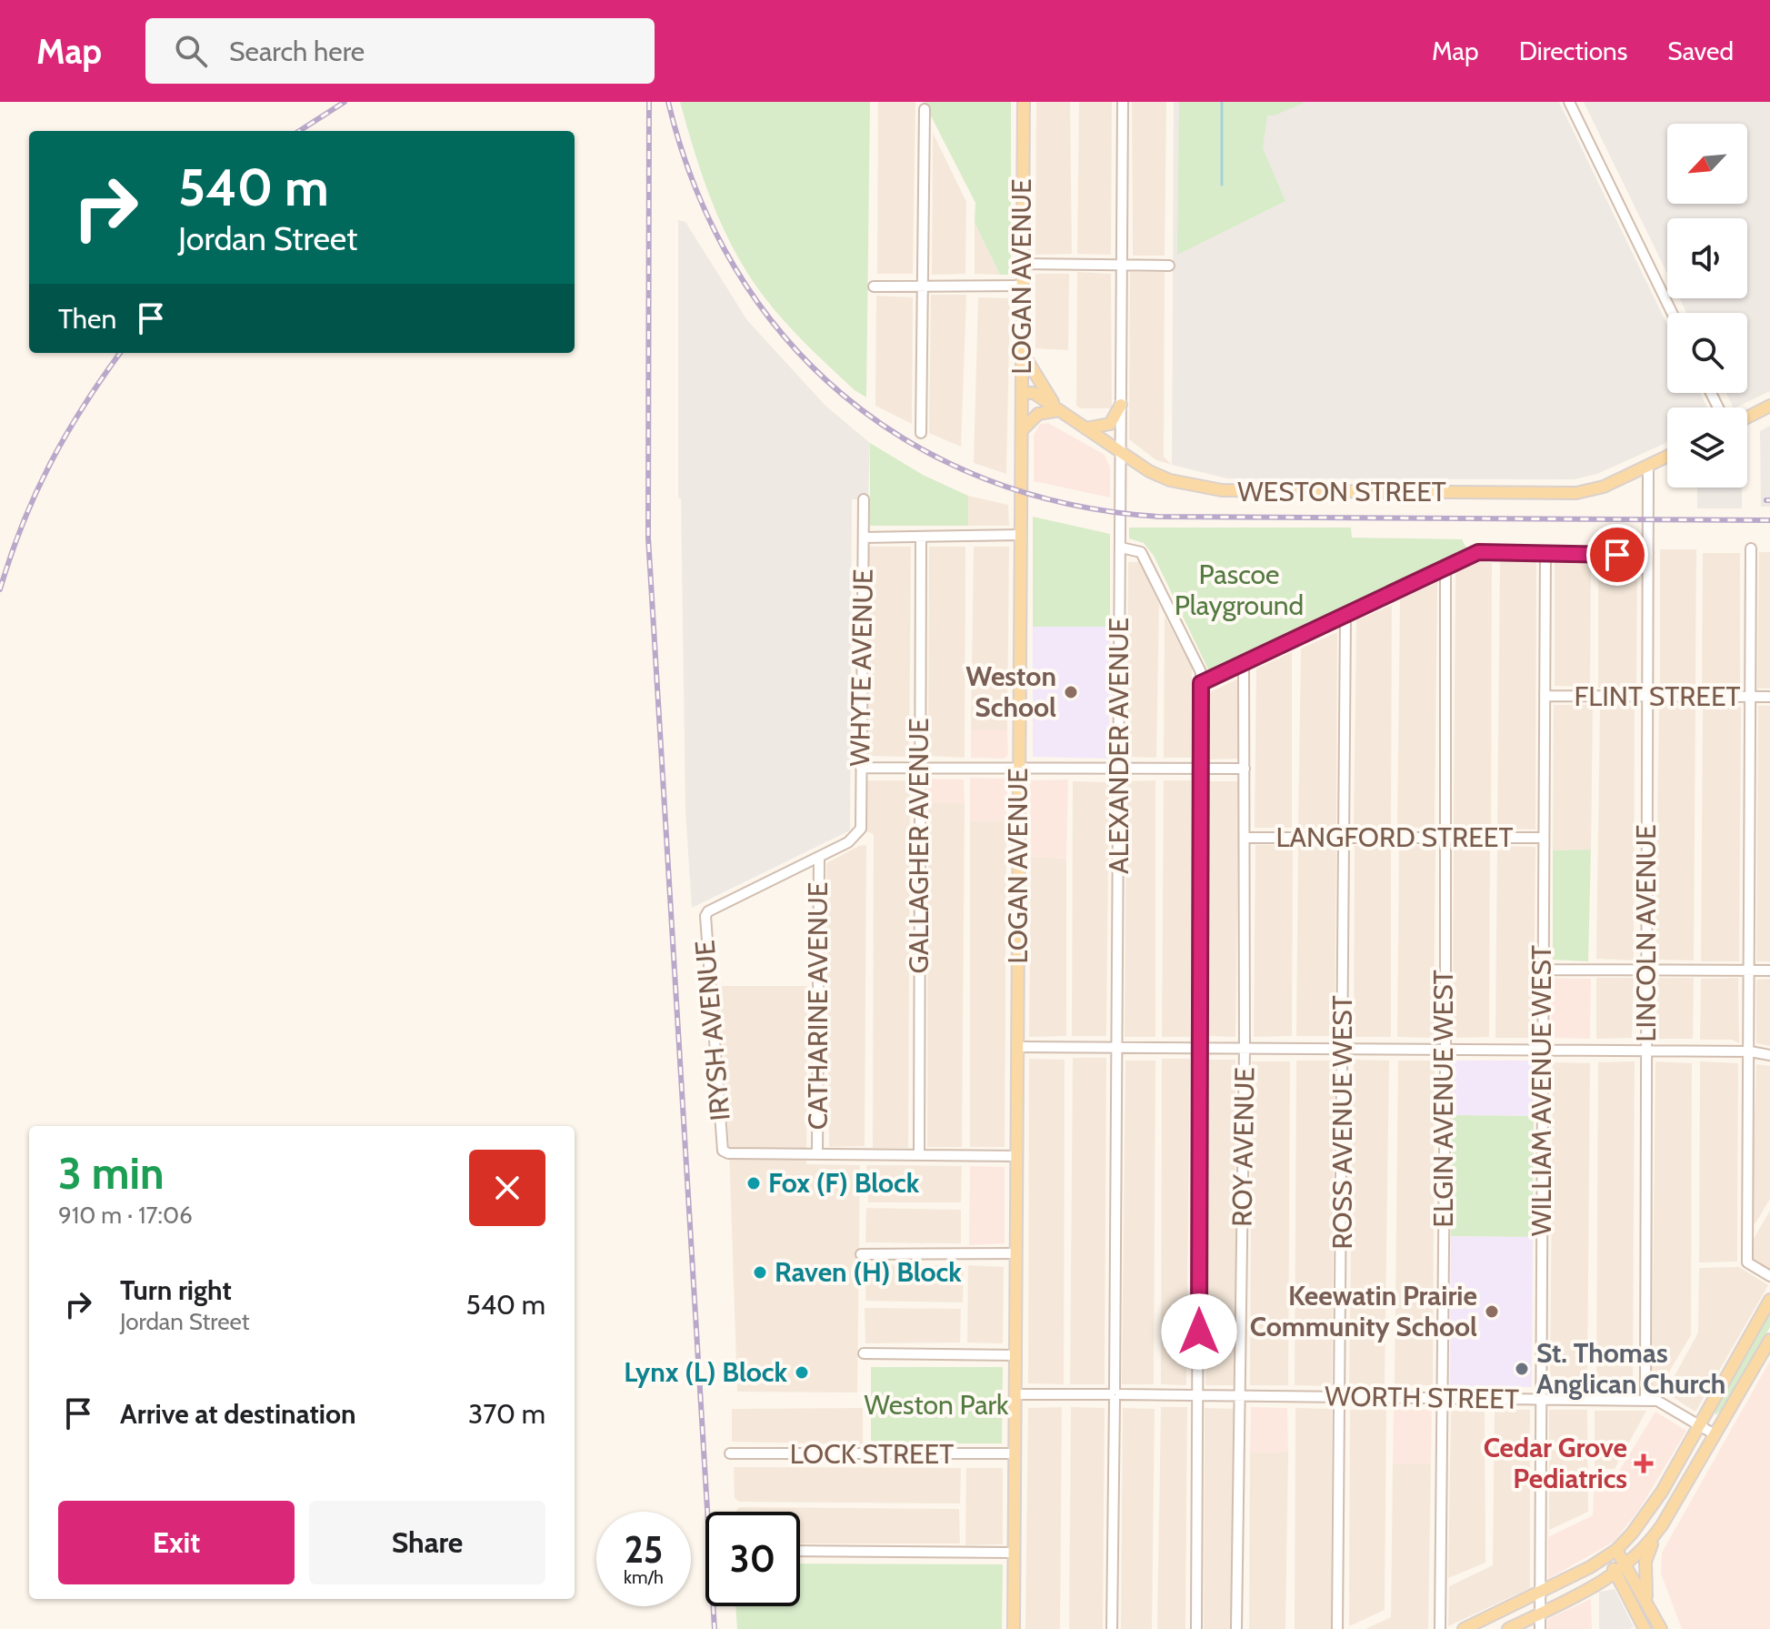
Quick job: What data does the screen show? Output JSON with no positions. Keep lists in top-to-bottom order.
{
  "streets": {
    "main road": ["LOGAN AVENUE", "WESTON STREET"],
    "street": [
      "WHYTE AVENUE",
      "FLINT STREET",
      "ALEXANDER AVENUE",
      "LANGFORD STREET",
      "GALLAGHER AVENUE",
      "LINCOLN AVENUE",
      "CATHARINE AVENUE",
      "IRYSH AVENUE",
      "WILLIAM AVENUE WEST",
      "ELGIN AVENUE WEST",
      "ROSS AVENUE WEST",
      "ROY AVENUE",
      "WORTH STREET",
      "LOCK STREET"
    ]
  },
  "crossings": [
    ["LOGAN AVENUE", "WESTON STREET"],
    ["LOGAN AVENUE", "WORTH STREET"],
    ["LOGAN AVENUE", "LOCK STREET"],
    ["WESTON STREET", "ALEXANDER AVENUE"],
    ["WESTON STREET", "LINCOLN AVENUE"],
    ["WHYTE AVENUE", "CATHARINE AVENUE"],
    ["WHYTE AVENUE", "IRYSH AVENUE"],
    ["FLINT STREET", "LINCOLN AVENUE"],
    ["FLINT STREET", "WILLIAM AVENUE WEST"],
    ["ALEXANDER AVENUE", "WORTH STREET"],
    ["LANGFORD STREET", "WILLIAM AVENUE WEST"],
    ["LANGFORD STREET", "ELGIN AVENUE WEST"],
    ["LANGFORD STREET", "ROSS AVENUE WEST"],
    ["LANGFORD STREET", "ROY AVENUE"],
    ["LINCOLN AVENUE", "WORTH STREET"],
    ["CATHARINE AVENUE", "IRYSH AVENUE"],
    ["WILLIAM AVENUE WEST", "WORTH STREET"],
    ["ELGIN AVENUE WEST", "WORTH STREET"],
    ["ROSS AVENUE WEST", "WORTH STREET"],
    ["ROY AVENUE", "WORTH STREET"]
  ],
  "parks": ["Pascoe Playground", "Weston Park"],
  "places": {
    "other": [
      "Weston School",
      "Fox (F) Block",
      "Raven (H) Block",
      "Keewatin Prairie Community School",
      "St. Thomas Anglican Church",
      "Lynx (L) Block"
    ],
    "health": ["Cedar Grove Pediatrics"]
  },
  "north": "bottom left",
  "page": {
    "header": "Map",
    "search": "Search here",
    "nav": ["Map", "Directions", "Saved"],
    "turn": ["540 m", "Jordan Street"],
    "then": "Then",
    "heading": ["3 min", "910 m · 17:06"],
    "list": [
      {
        "name": "Turn right",
        "note": "Jordan Street",
        "value": "540 m"
      },
      {
        "name": "Arrive at destination",
        "value": "370 m"
      }
    ],
    "buttons": ["Exit", "Share"],
    "speed": "25 km/h",
    "limit": "30"
  }
}
